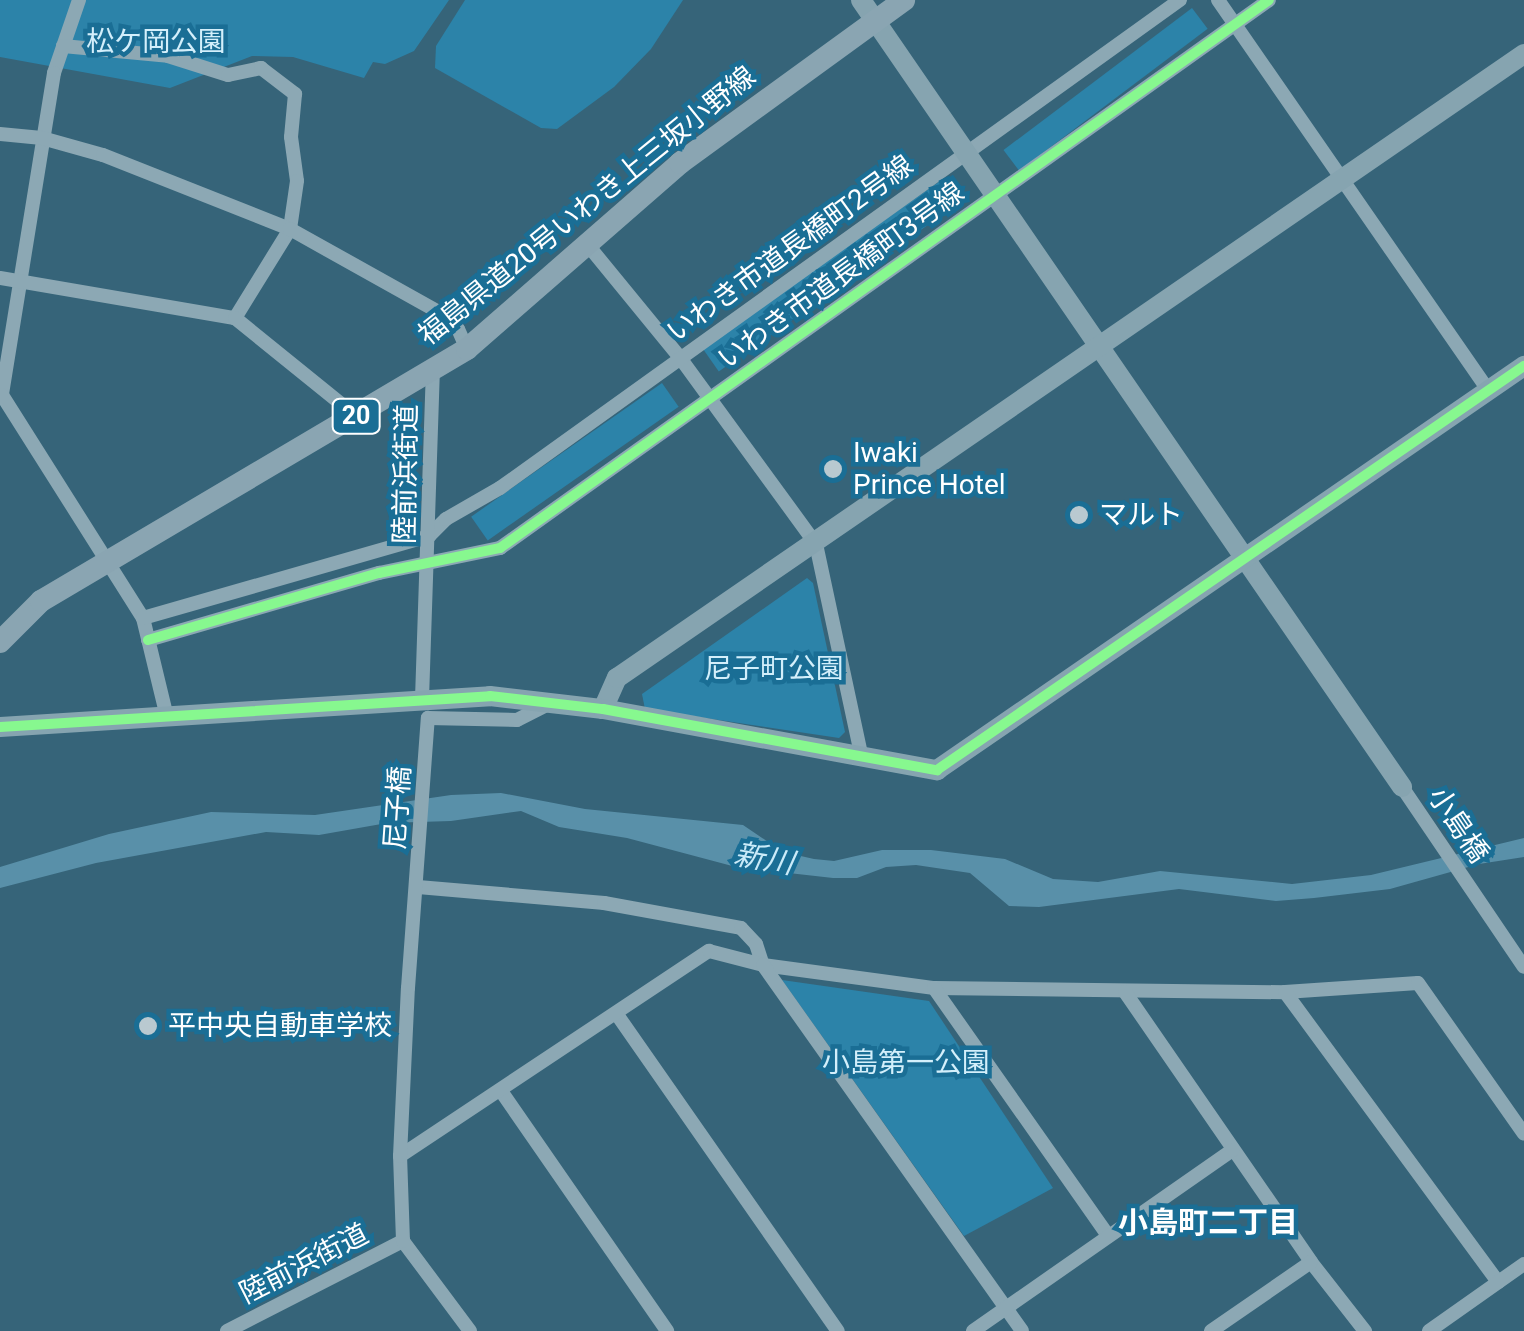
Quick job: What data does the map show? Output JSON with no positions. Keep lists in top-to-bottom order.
{
  "streets": {
    "main road": ["福島県道20号いわき上三坂小野線", "20"],
    "street": [
      "いわき市道長橋町2号線",
      "いわき市道長橋町3号線",
      "陸前浜街道",
      "尼子橋",
      "小島橋"
    ]
  },
  "crossings": [
    ["福島県道20号いわき上三坂小野線", "陸前浜街道"],
    ["いわき市道長橋町2号線", "陸前浜街道"],
    ["いわき市道長橋町3号線", "陸前浜街道"],
    ["陸前浜街道", "尼子橋"]
  ],
  "districts": ["小島町二丁目"],
  "water": ["新川"],
  "parks": ["松ケ岡公園", "尼子町公園", "小島第一公園"],
  "places": ["Iwaki Prince Hotel", "マルト", "平中央自動車学校"]
}
